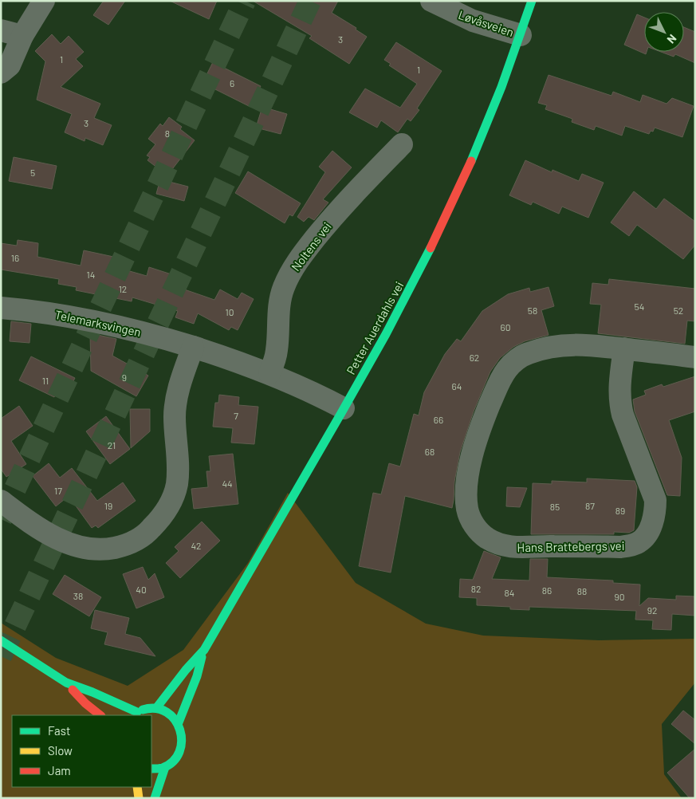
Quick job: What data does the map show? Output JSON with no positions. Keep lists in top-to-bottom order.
{
  "streets": {
    "street": [
      "Løvåsveien",
      "Noltens vei",
      "Telemarksvingen",
      "Petter Auerdahls vei",
      "Hans Brattebergs vei"
    ]
  },
  "crossings": [
    ["Løvåsveien", "Petter Auerdahls vei"],
    ["Noltens vei", "Telemarksvingen"],
    ["Telemarksvingen", "Petter Auerdahls vei"]
  ],
  "house_numbers": [
    "3",
    "1",
    "1",
    "6",
    "3",
    "8",
    "5",
    "16",
    "14",
    "12",
    "54",
    "58",
    "52",
    "10",
    "60",
    "62",
    "9",
    "11",
    "64",
    "7",
    "66",
    "21",
    "68",
    "44",
    "17",
    "19",
    "87",
    "85",
    "89",
    "42",
    "82",
    "40",
    "86",
    "88",
    "84",
    "38",
    "90",
    "92"
  ],
  "legend": ["Fast", "Slow", "Jam"],
  "north": "bottom right"
}
